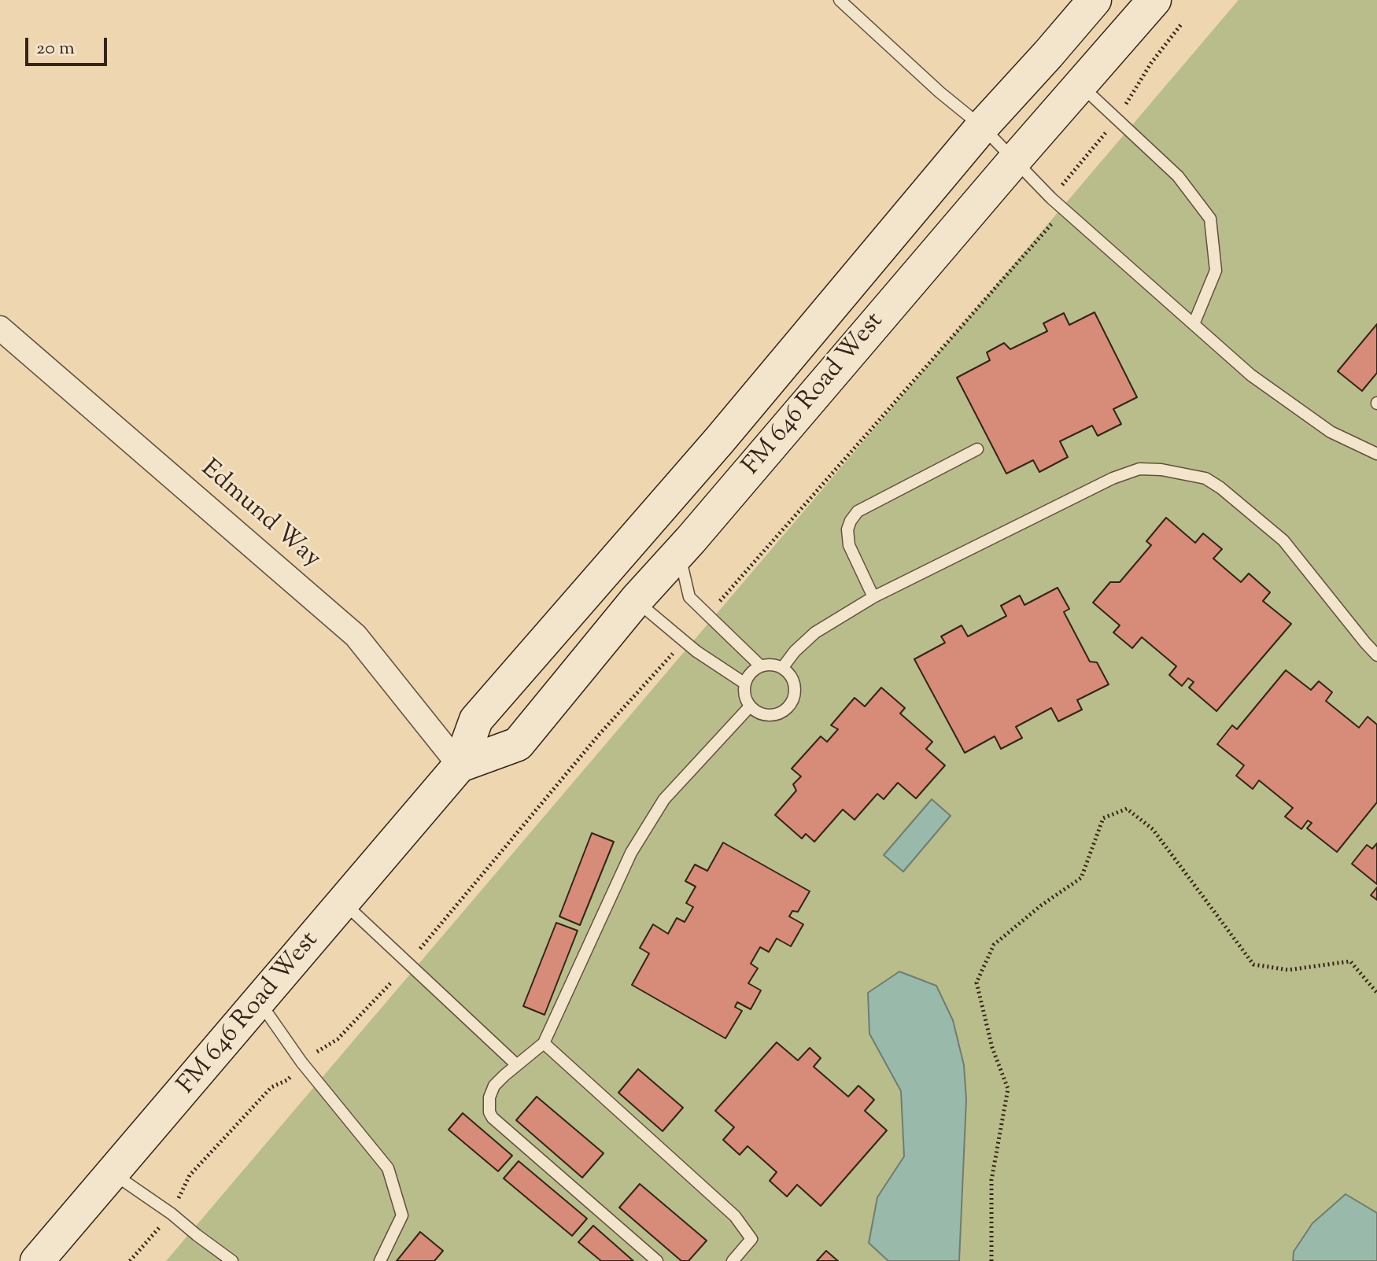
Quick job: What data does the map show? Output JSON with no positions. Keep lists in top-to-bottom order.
{
  "streets": {
    "main road": ["FM 646 Road West"],
    "street": ["Edmund Way"]
  },
  "crossings": [
    ["FM 646 Road West", "Edmund Way"]
  ],
  "scale_bar": "20 m"
}
